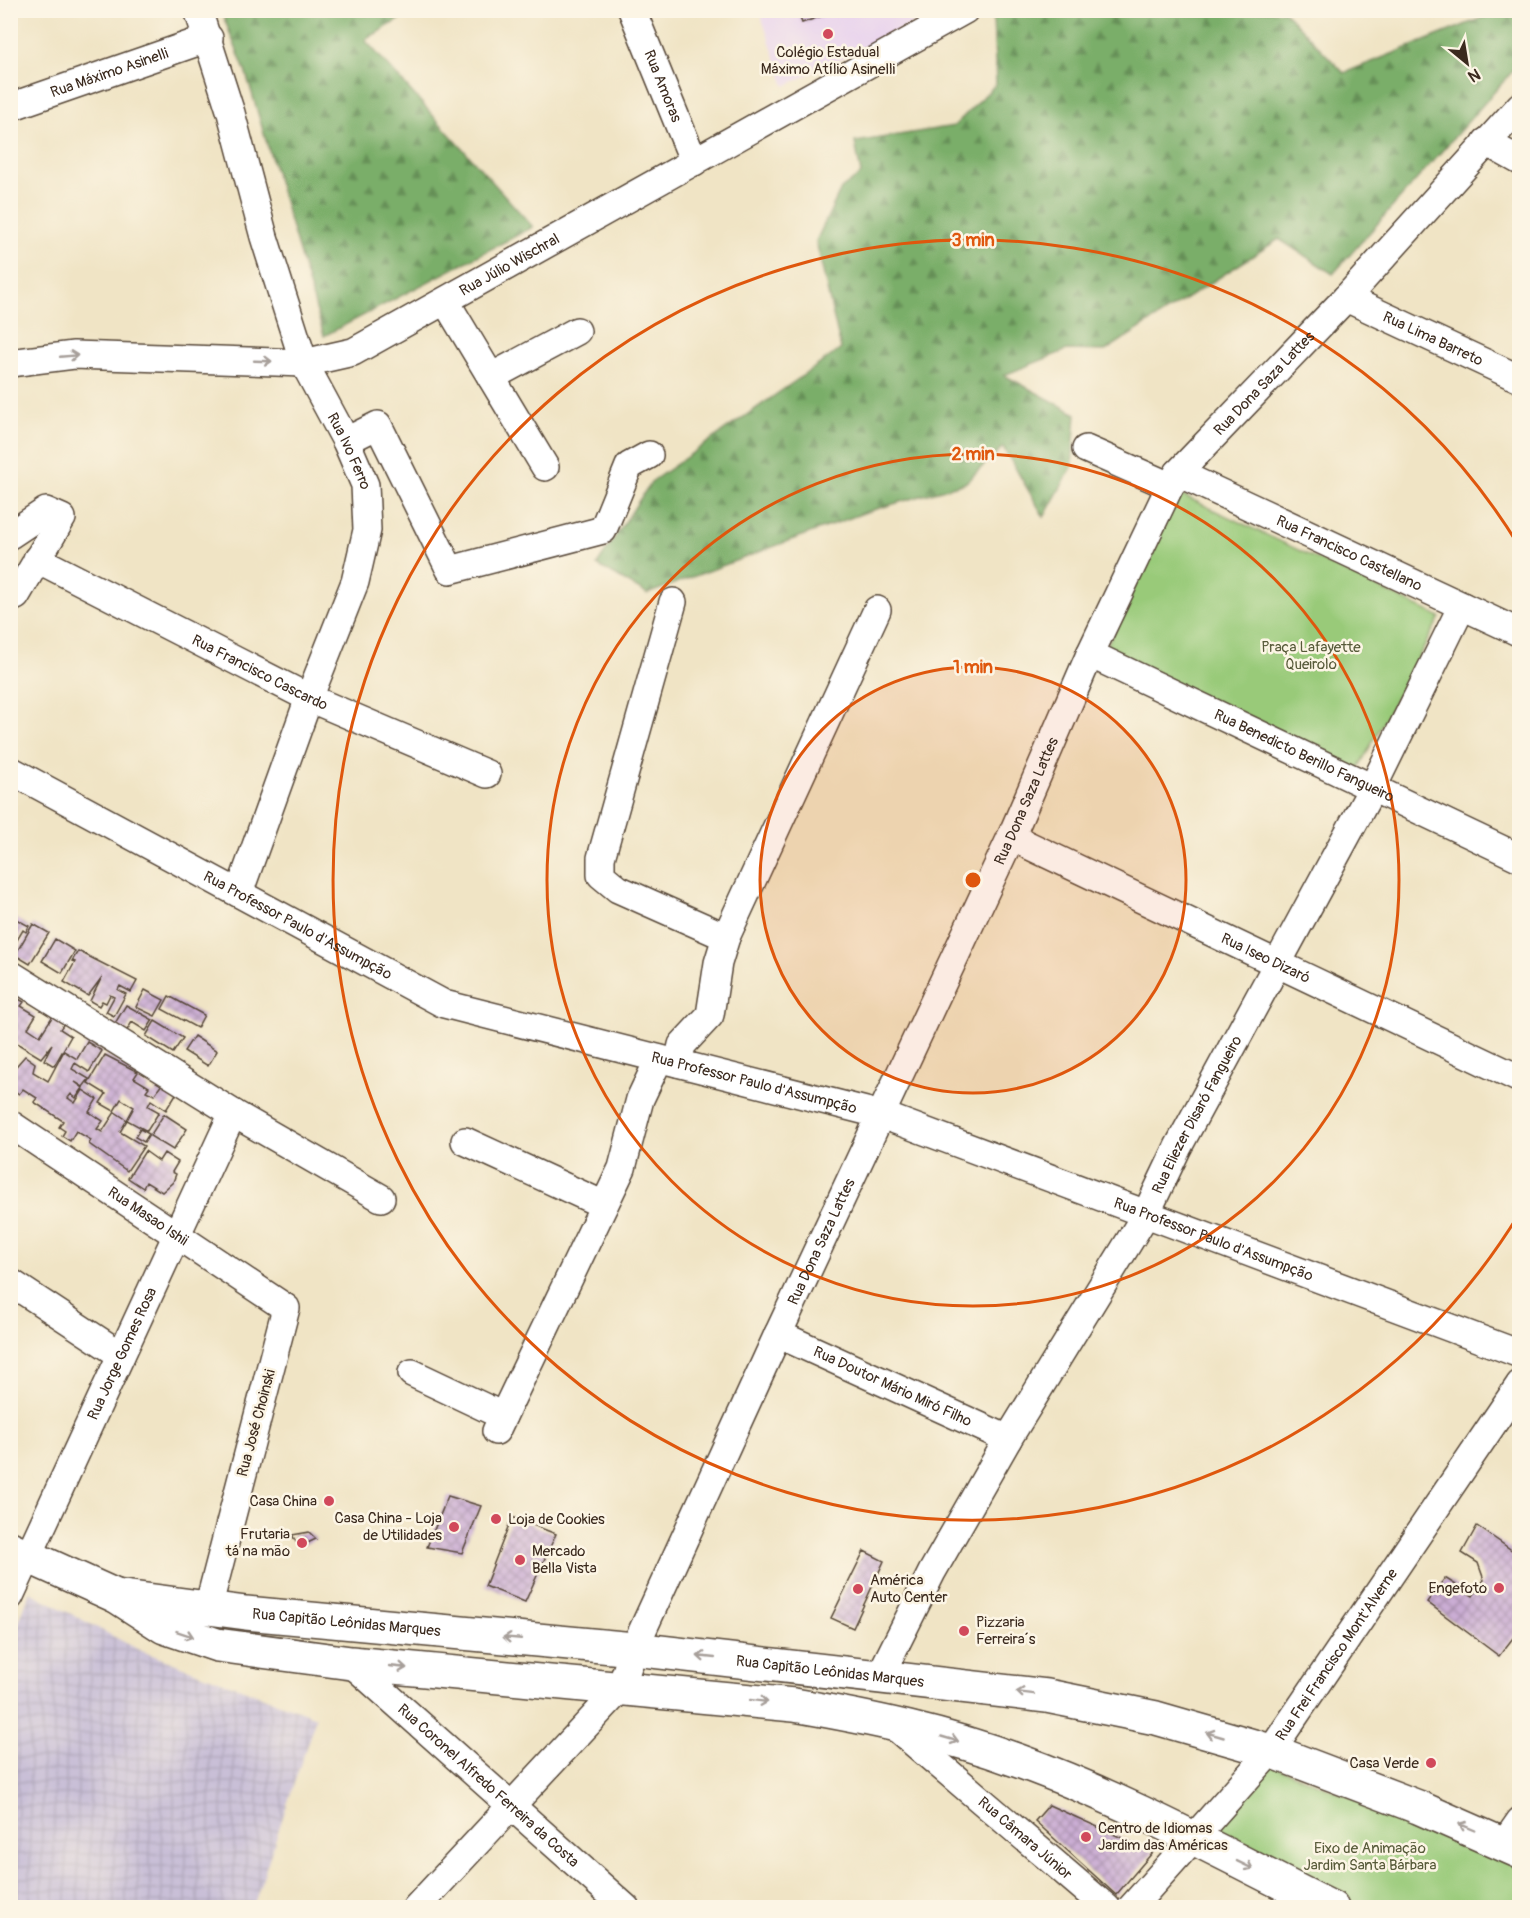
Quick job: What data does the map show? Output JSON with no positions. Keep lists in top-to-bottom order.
{
  "streets": {
    "main road": ["Rua Capitão Leônidas Marques"],
    "street": [
      "Rua Máximo Asinelli",
      "Rua Amoras",
      "Rua Júlio Wischral",
      "Rua Lima Barreto",
      "Rua Dona Saza Lattes",
      "Rua Ivo Ferro",
      "Rua Francisco Castellano",
      "Rua Francisco Cascardo",
      "Rua Benedicto Berillo Fangueiro",
      "Rua Professor Paulo d'Assumpção",
      "Rua Iseo Dizaró",
      "Rua Eliezer Disaró Fangueiro",
      "Rua Masao Ishii",
      "Rua Jorge Gomes Rosa",
      "Rua Doutor Mário Miró Filho",
      "Rua José Choinski",
      "Rua Frei Francisco Mont'Alverne",
      "Rua Coronel Alfredo Ferreira da Costa",
      "Rua Câmara Júnior"
    ]
  },
  "crossings": [
    ["Rua Máximo Asinelli", "Rua Ivo Ferro"],
    ["Rua Amoras", "Rua Júlio Wischral"],
    ["Rua Júlio Wischral", "Rua Ivo Ferro"],
    ["Rua Lima Barreto", "Rua Dona Saza Lattes"],
    ["Rua Dona Saza Lattes", "Rua Francisco Castellano"],
    ["Rua Dona Saza Lattes", "Rua Benedicto Berillo Fangueiro"],
    ["Rua Dona Saza Lattes", "Rua Professor Paulo d'Assumpção"],
    ["Rua Dona Saza Lattes", "Rua Iseo Dizaró"],
    ["Rua Dona Saza Lattes", "Rua Doutor Mário Miró Filho"],
    ["Rua Dona Saza Lattes", "Rua Capitão Leônidas Marques"],
    ["Rua Ivo Ferro", "Rua Francisco Cascardo"],
    ["Rua Ivo Ferro", "Rua Professor Paulo d'Assumpção"],
    ["Rua Francisco Castellano", "Rua Eliezer Disaró Fangueiro"],
    ["Rua Benedicto Berillo Fangueiro", "Rua Eliezer Disaró Fangueiro"],
    ["Rua Professor Paulo d'Assumpção", "Rua Eliezer Disaró Fangueiro"],
    ["Rua Iseo Dizaró", "Rua Eliezer Disaró Fangueiro"],
    ["Rua Eliezer Disaró Fangueiro", "Rua Doutor Mário Miró Filho"],
    ["Rua Eliezer Disaró Fangueiro", "Rua Capitão Leônidas Marques"],
    ["Rua Masao Ishii", "Rua Jorge Gomes Rosa"],
    ["Rua Masao Ishii", "Rua José Choinski"],
    ["Rua Jorge Gomes Rosa", "Rua Capitão Leônidas Marques"],
    ["Rua José Choinski", "Rua Capitão Leônidas Marques"],
    ["Rua Capitão Leônidas Marques", "Rua Frei Francisco Mont'Alverne"],
    ["Rua Capitão Leônidas Marques", "Rua Coronel Alfredo Ferreira da Costa"],
    ["Rua Capitão Leônidas Marques", "Rua Câmara Júnior"]
  ],
  "parks": ["Praça Lafayette Queirolo", "Eixo de Animação Jardim Santa Bárbara"],
  "places": [
    "Colégio Estadual Máximo Atílio Asinelli",
    "Casa China",
    "Loja de Cookies",
    "Casa China - Loja de Utilidades",
    "Frutaria tá na mão",
    "Mercado Bella Vista",
    "Engefoto",
    "América Auto Center",
    "Pizzaria Ferreira´s",
    "Casa Verde",
    "Centro de Idiomas Jardim das Américas"
  ],
  "north": "bottom right",
  "rings": ["3 min", "2 min", "1 min"]
}
